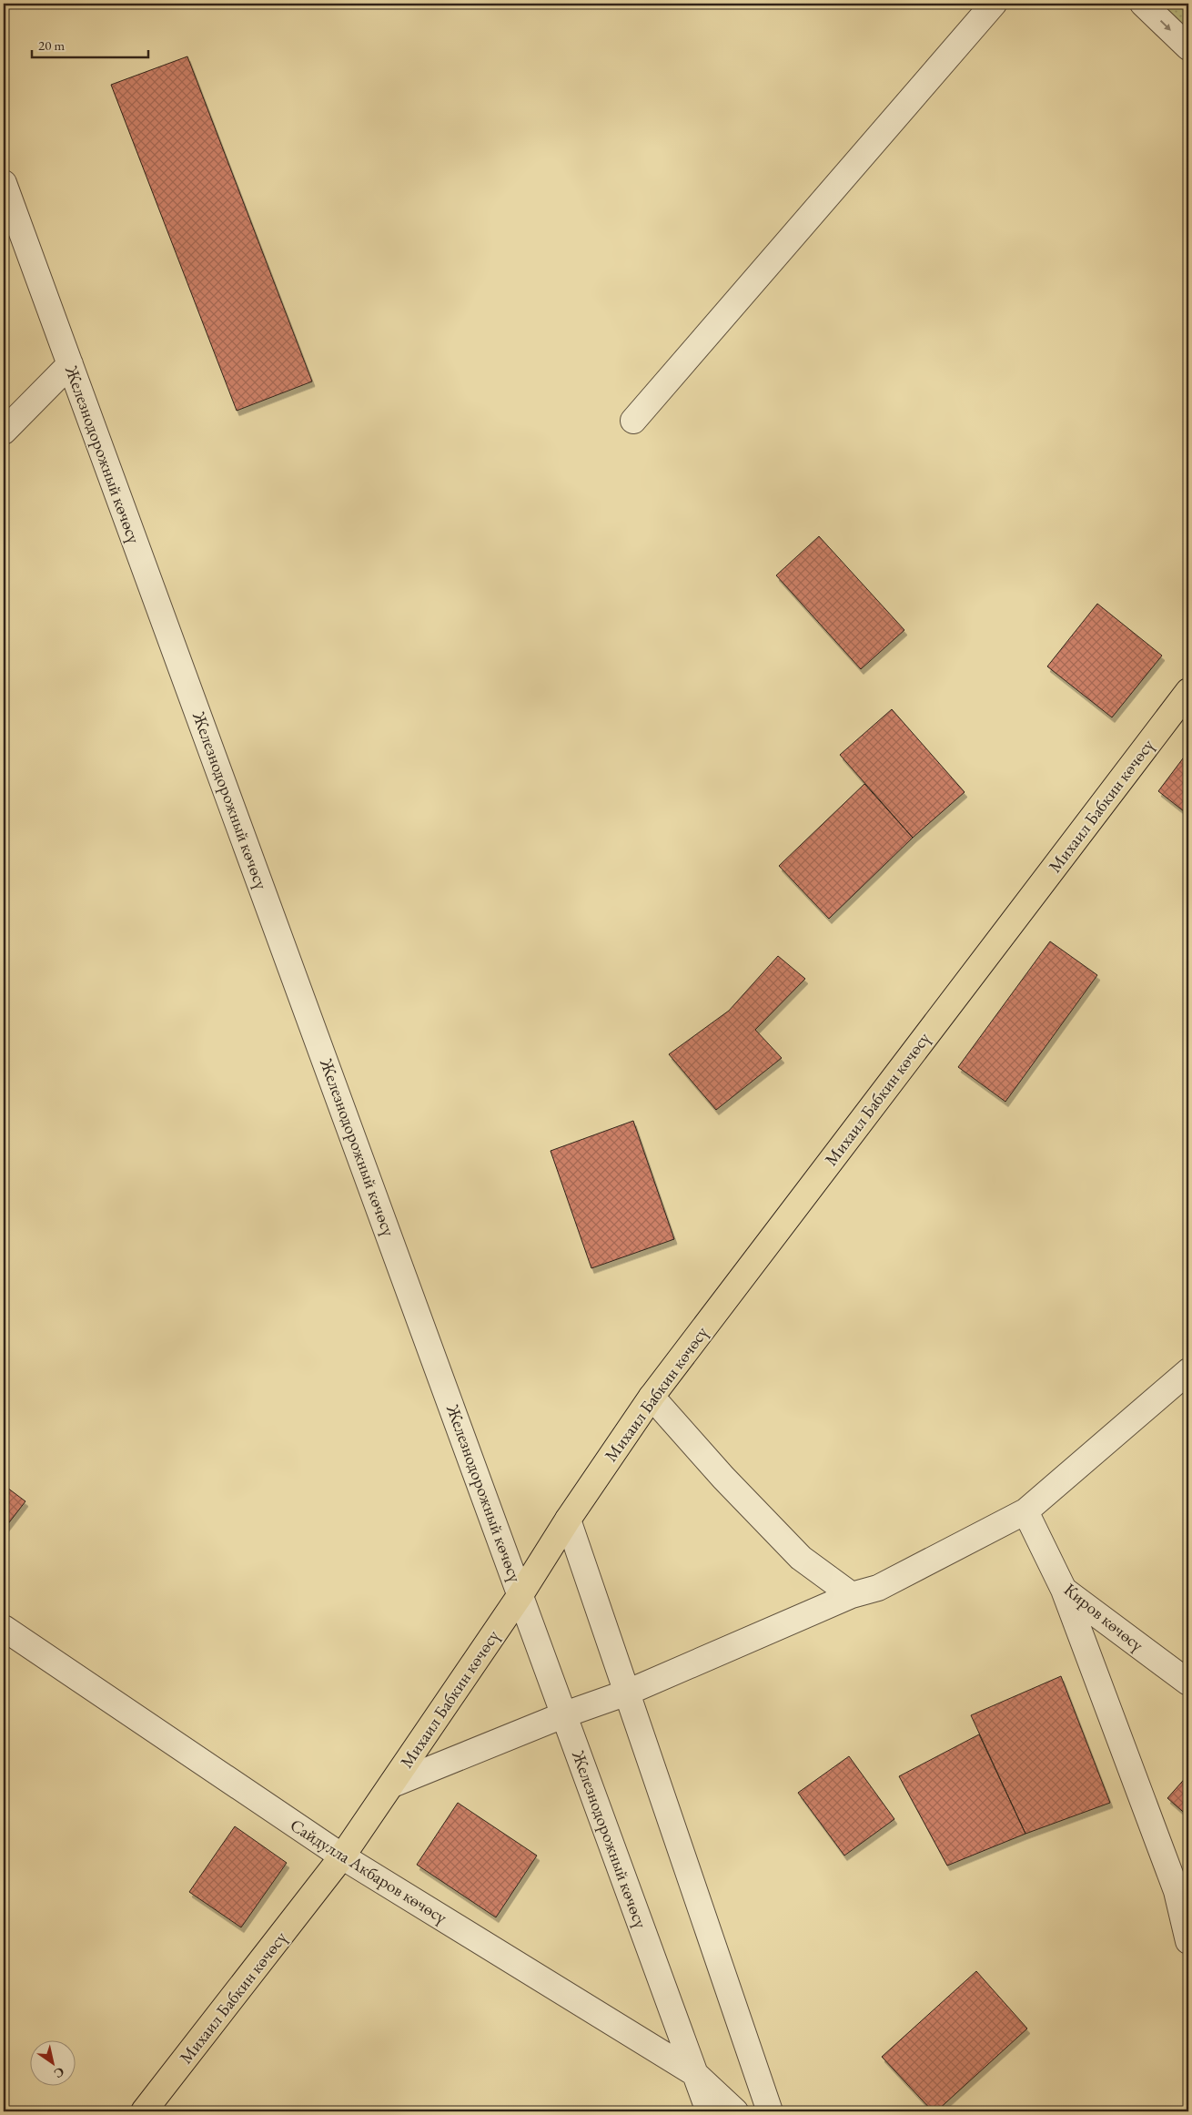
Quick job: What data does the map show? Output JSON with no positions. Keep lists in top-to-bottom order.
{
  "streets": {
    "main road": ["Михаил Бабкин көчөсү"],
    "street": ["Железнодорожный көчөсү", "Киров көчөсү", "Сайдулла Акбаров көчөсү"]
  },
  "crossings": [
    ["Железнодорожный көчөсү", "Михаил Бабкин көчөсү"],
    ["Железнодорожный көчөсү", "Сайдулла Акбаров көчөсү"],
    ["Михаил Бабкин көчөсү", "Сайдулла Акбаров көчөсү"]
  ],
  "scale_bar": "20 m",
  "north": "bottom right"
}
